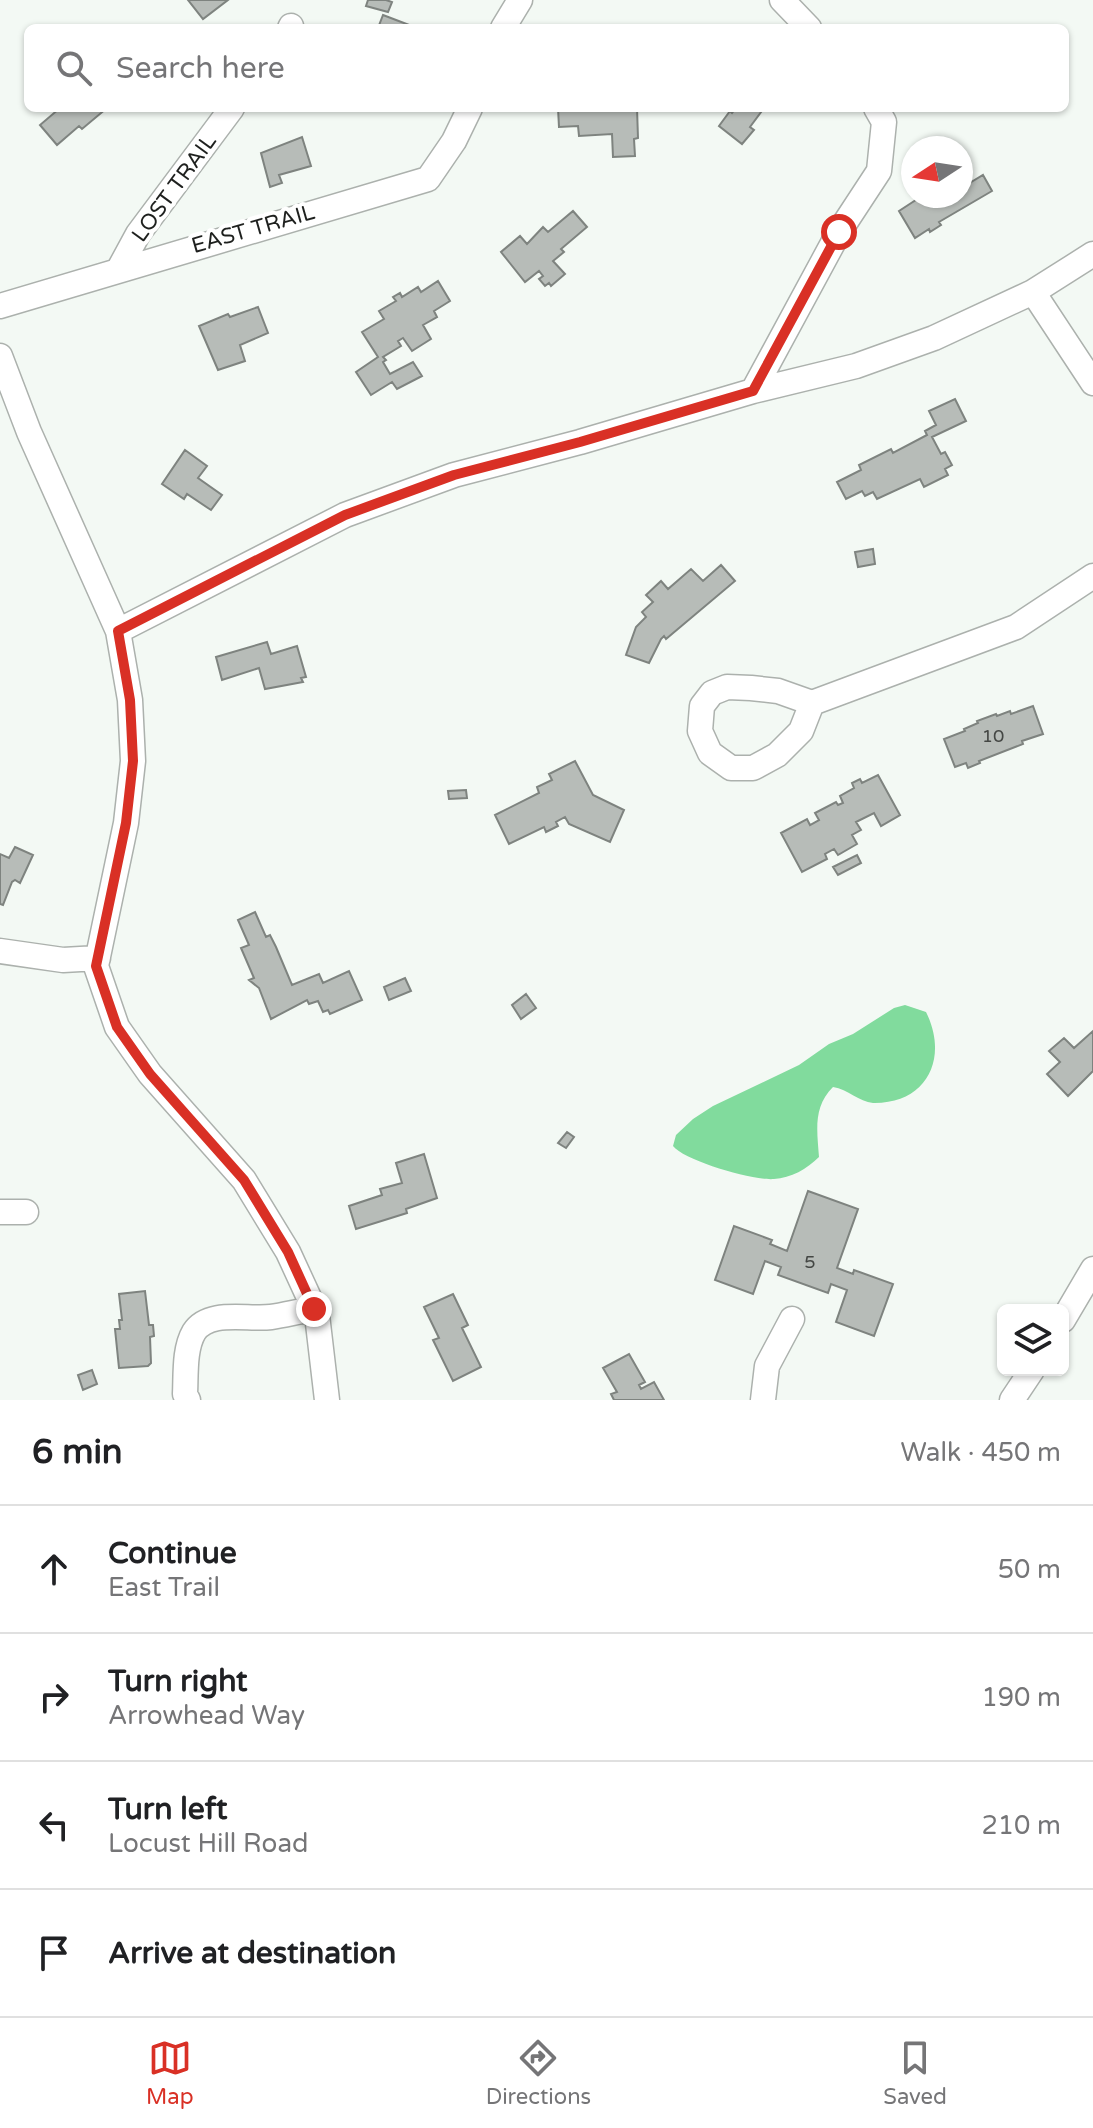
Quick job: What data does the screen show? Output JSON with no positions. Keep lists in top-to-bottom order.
{
  "streets": {
    "street": ["LOST TRAIL", "EAST TRAIL"]
  },
  "crossings": [
    ["LOST TRAIL", "EAST TRAIL"]
  ],
  "house_numbers": ["10", "5"],
  "north": "left",
  "page": {
    "search": "Search here",
    "heading": ["6 min", "Walk · 450 m"],
    "list": [
      ["Continue", "East Trail", "50 m"],
      ["Turn right", "Arrowhead Way", "190 m"],
      ["Turn left", "Locust Hill Road", "210 m"],
      "Arrive at destination"
    ],
    "nav": ["Map", "Directions", "Saved"]
  }
}
